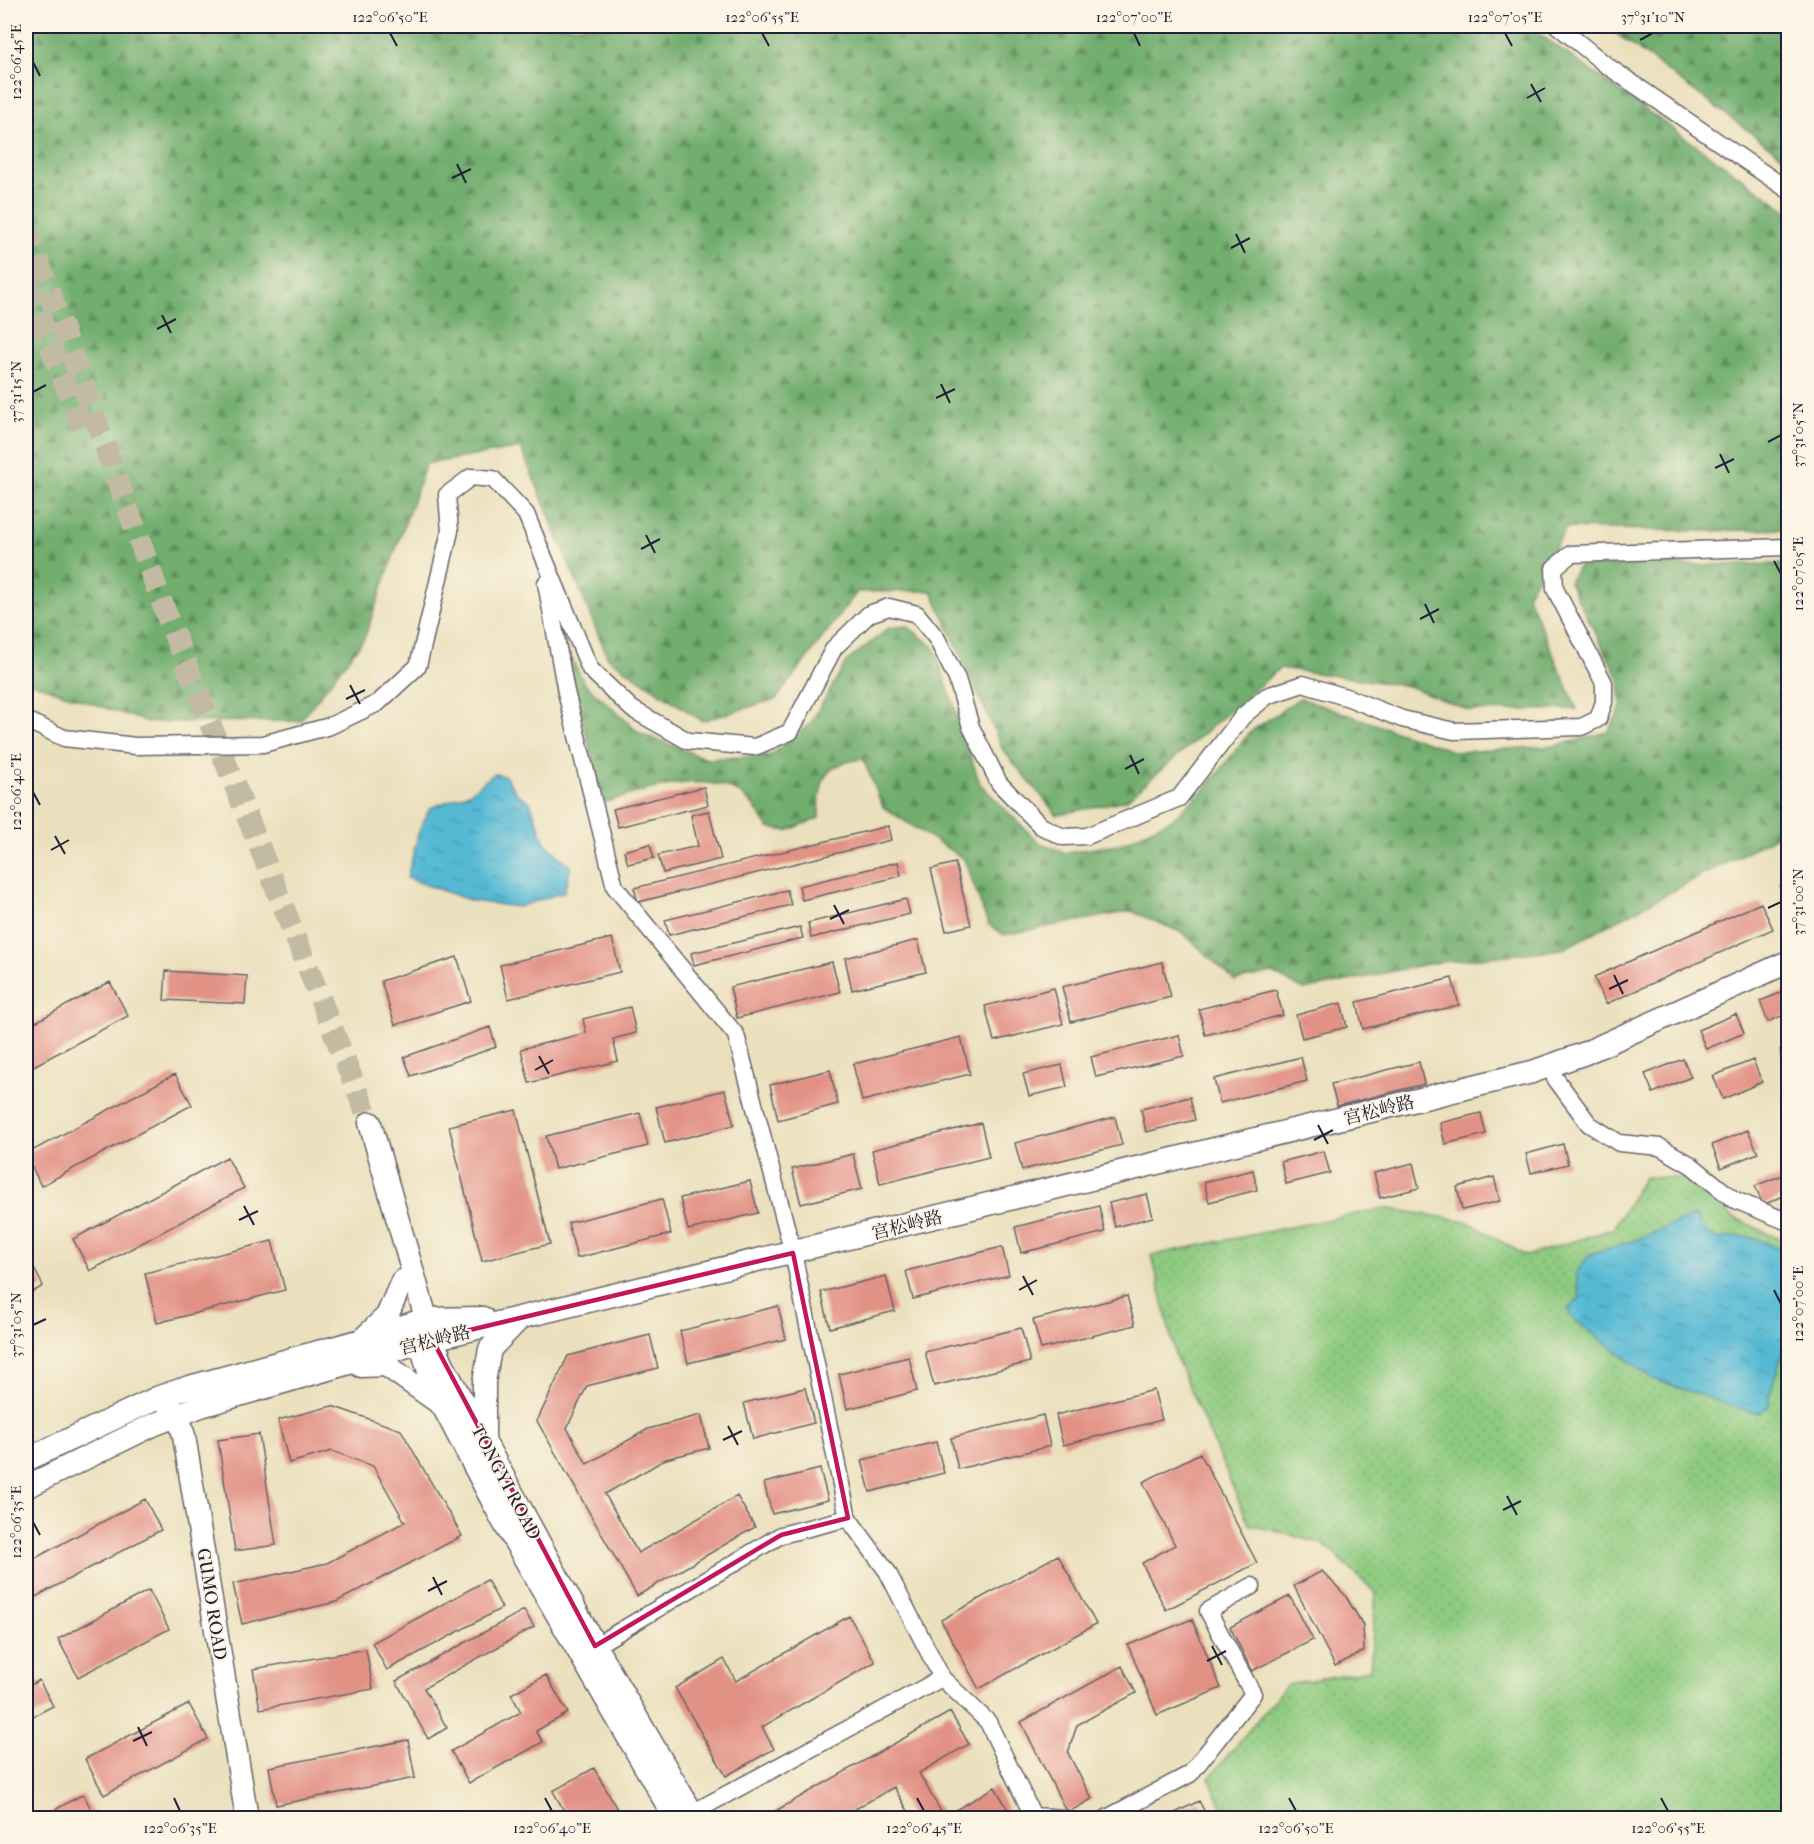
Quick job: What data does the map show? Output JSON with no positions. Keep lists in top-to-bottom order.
{
  "streets": {
    "main road": ["宫松岭路", "TONGYI ROAD", "GUMO ROAD"]
  },
  "crossings": [
    ["宫松岭路", "TONGYI ROAD"],
    ["宫松岭路", "GUMO ROAD"]
  ],
  "coordinates": [
    "122°06'50\"E",
    "122°06'55\"E",
    "122°07'00\"E",
    "122°07'05\"E",
    "37°31'10\"N",
    "122°06'45\"E",
    "37°31'15\"N",
    "37°31'05\"N",
    "122°06'40\"E",
    "37°31'00\"N",
    "122°06'35\"E"
  ]
}
